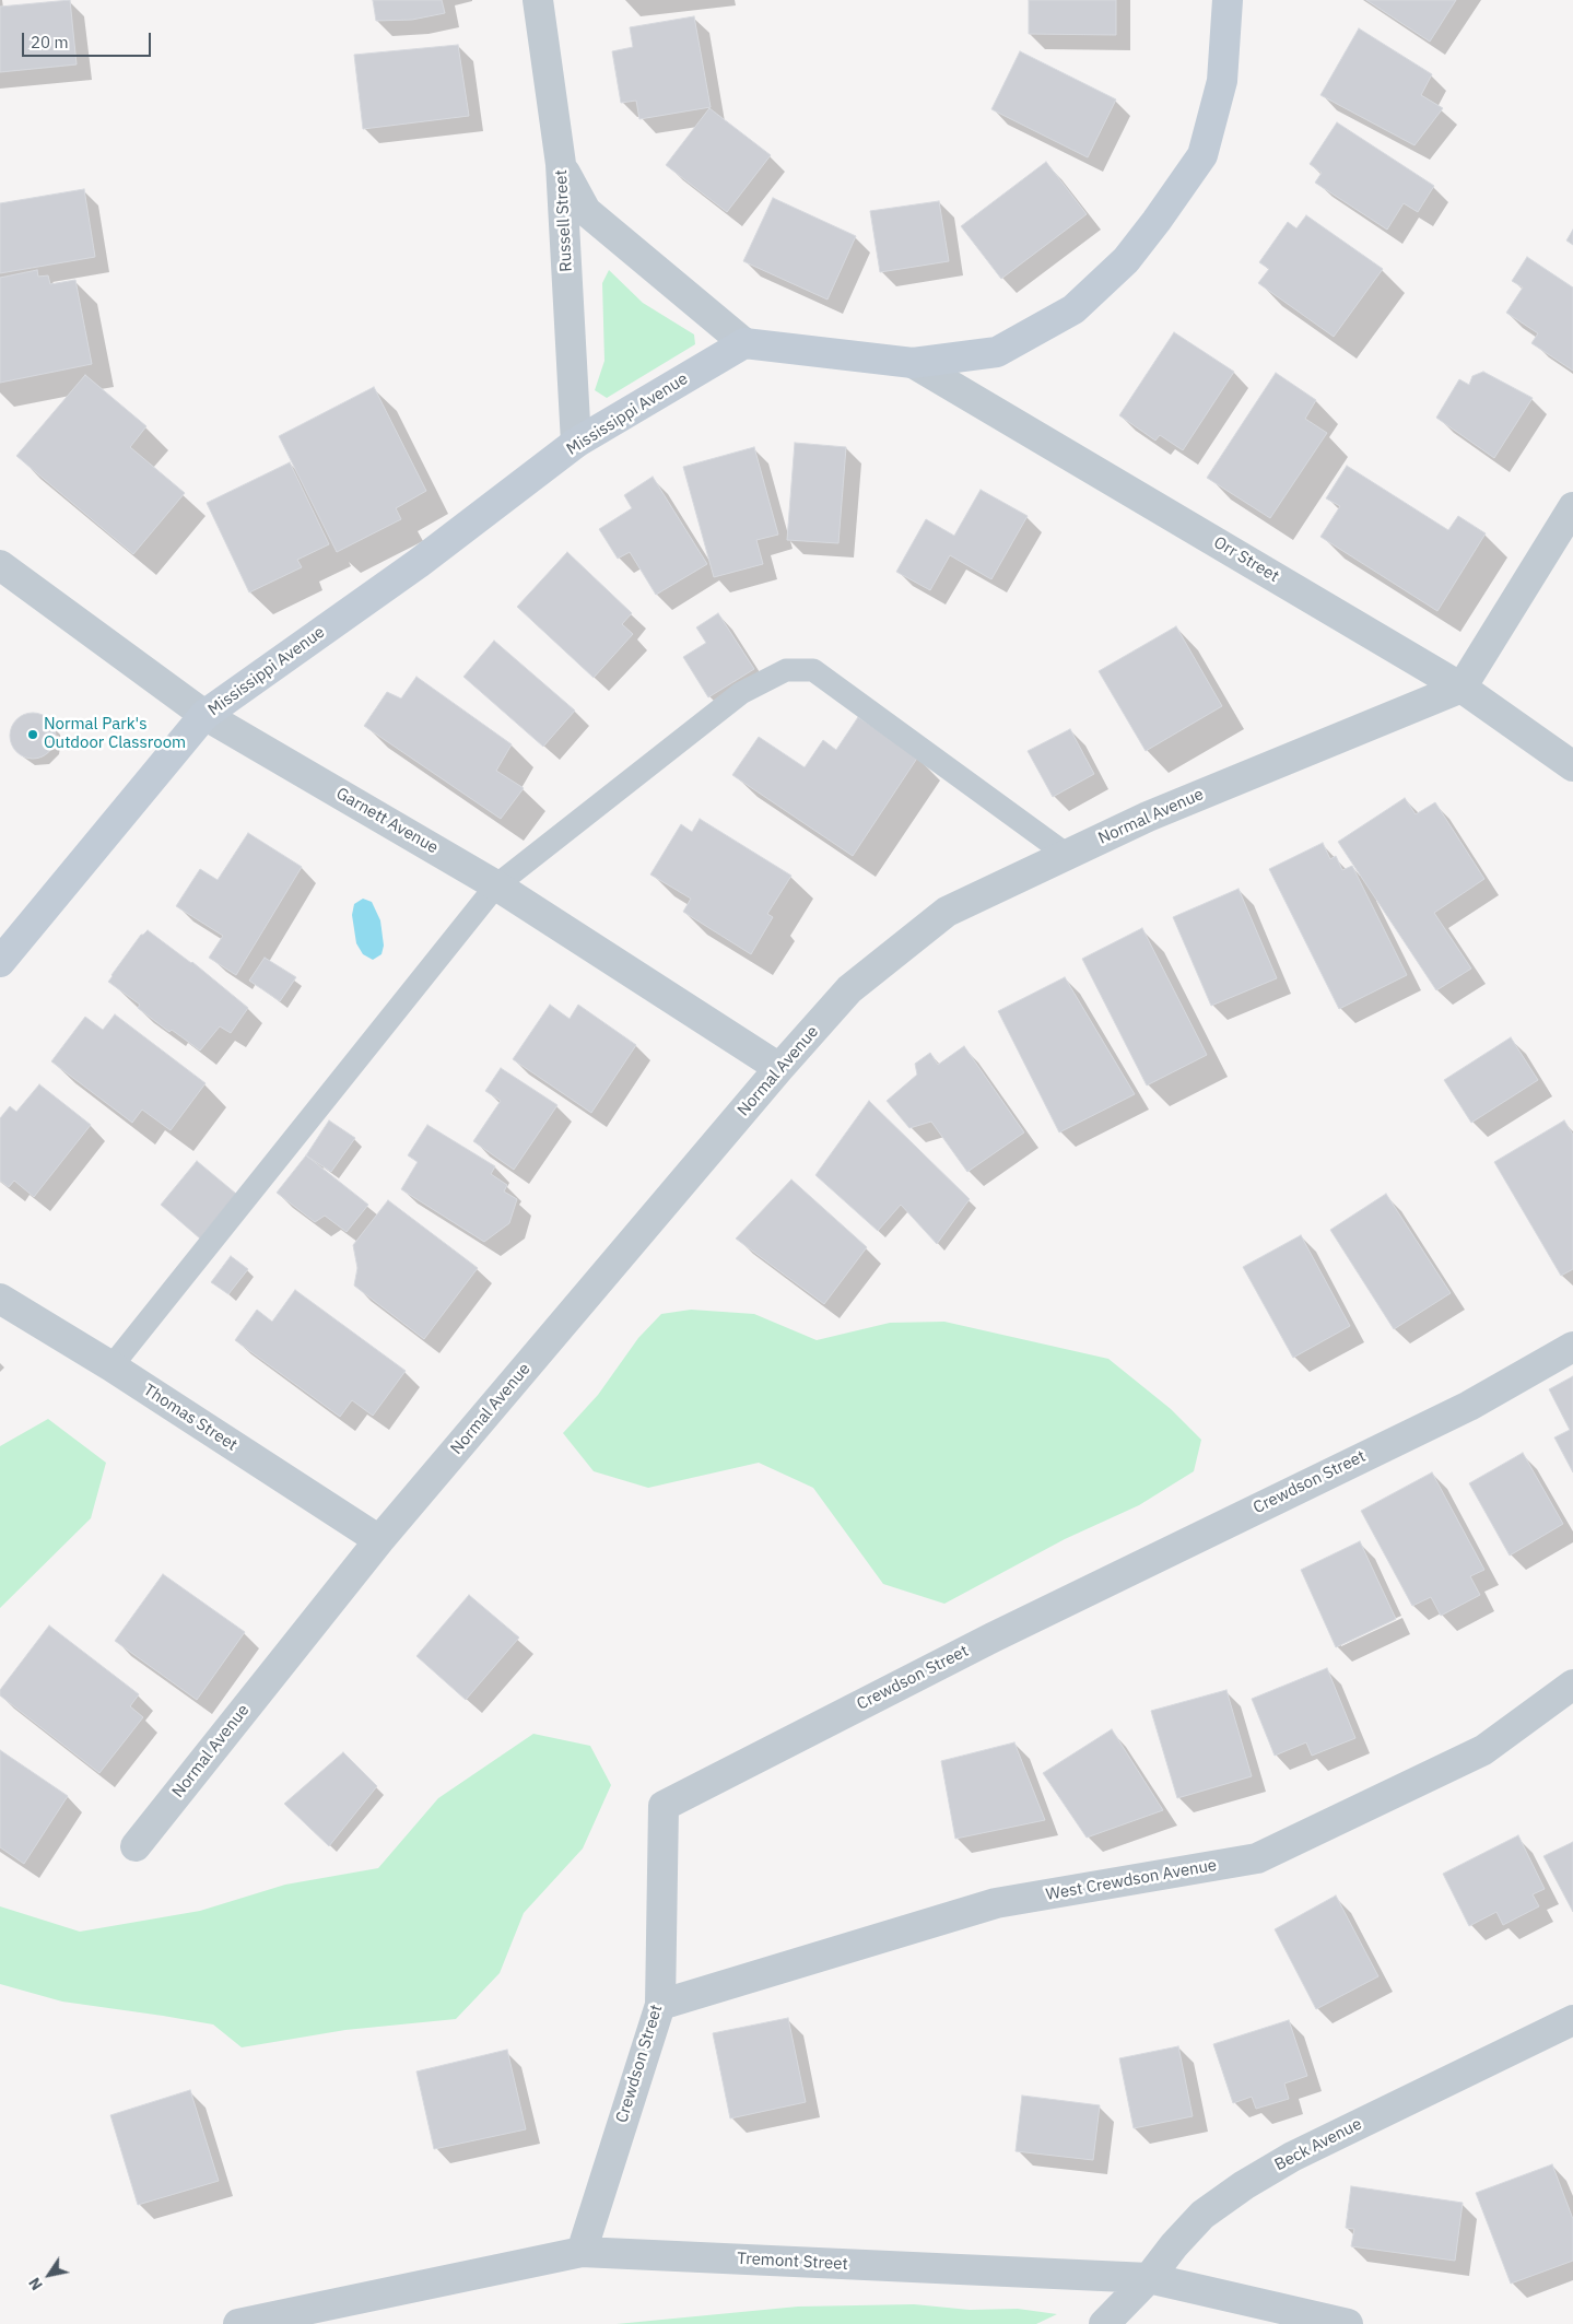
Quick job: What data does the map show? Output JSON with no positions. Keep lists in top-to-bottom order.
{
  "streets": {
    "street": [
      "Russell Street",
      "Mississippi Avenue",
      "Orr Street",
      "Normal Avenue",
      "Garnett Avenue",
      "Thomas Street",
      "Crewdson Street",
      "West Crewdson Avenue",
      "Beck Avenue",
      "Tremont Street"
    ]
  },
  "crossings": [
    ["Russell Street", "Mississippi Avenue"],
    ["Mississippi Avenue", "Garnett Avenue"],
    ["Orr Street", "Normal Avenue"],
    ["Normal Avenue", "Garnett Avenue"],
    ["Normal Avenue", "Thomas Street"],
    ["Crewdson Street", "West Crewdson Avenue"],
    ["Crewdson Street", "Tremont Street"],
    ["Beck Avenue", "Tremont Street"]
  ],
  "places": ["Normal Park's Outdoor Classroom"],
  "scale_bar": "20 m",
  "north": "bottom left"
}
